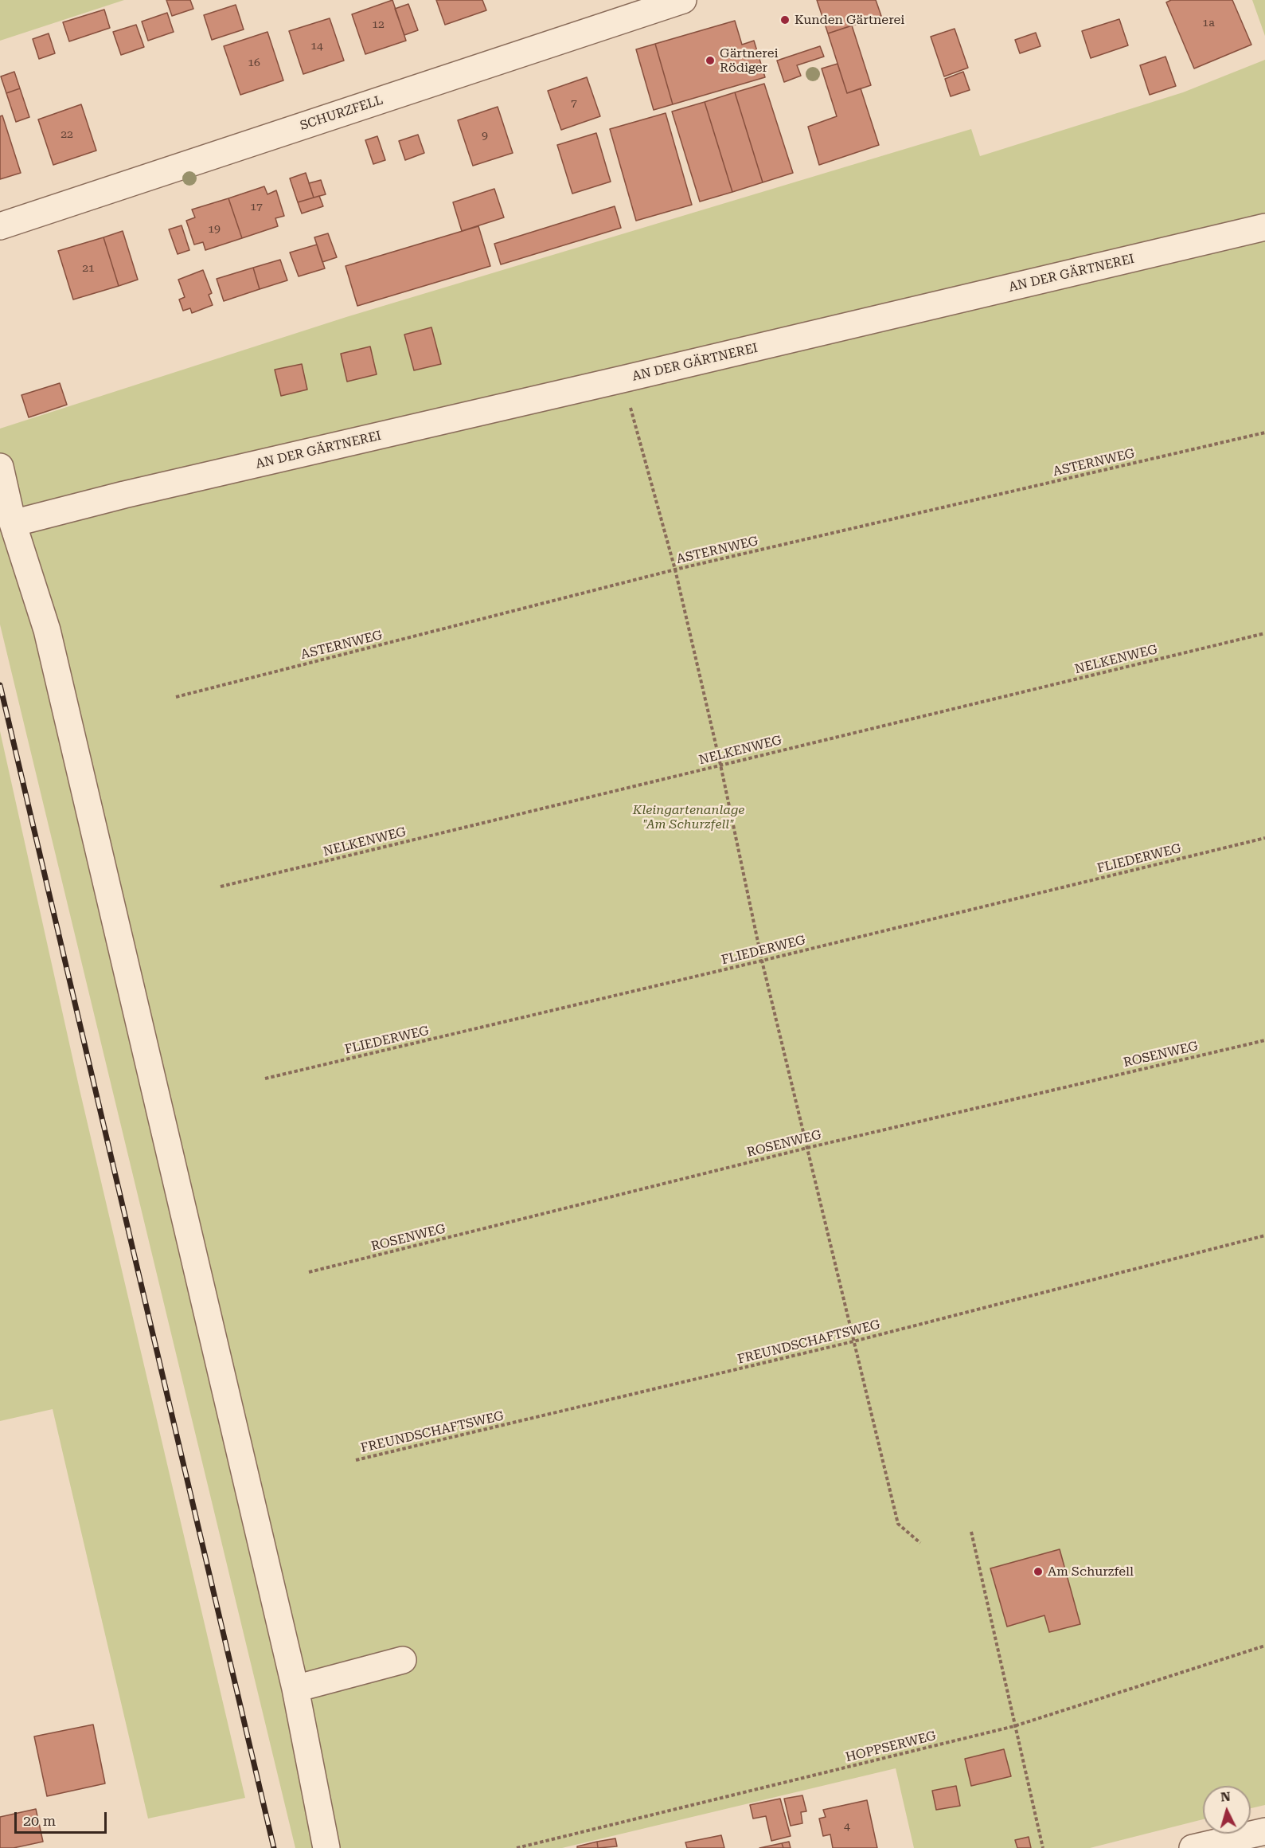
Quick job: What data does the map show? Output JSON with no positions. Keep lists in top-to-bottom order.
{
  "streets": {
    "street": ["SCHURZFELL", "AN DER GÄRTNEREI"],
    "path": [
      "ASTERNWEG",
      "NELKENWEG",
      "FLIEDERWEG",
      "ROSENWEG",
      "FREUNDSCHAFTSWEG",
      "HOPPSERWEG"
    ]
  },
  "parks": ["Kleingartenanlage \"Am Schurzfell\""],
  "places": ["Kunden Gärtnerei", "Gärtnerei Rödiger", "Am Schurzfell"],
  "house_numbers": [
    "1a",
    "12",
    "14",
    "16",
    "7",
    "22",
    "9",
    "17",
    "19",
    "21",
    "4"
  ],
  "scale_bar": "20 m",
  "north": "top"
}
